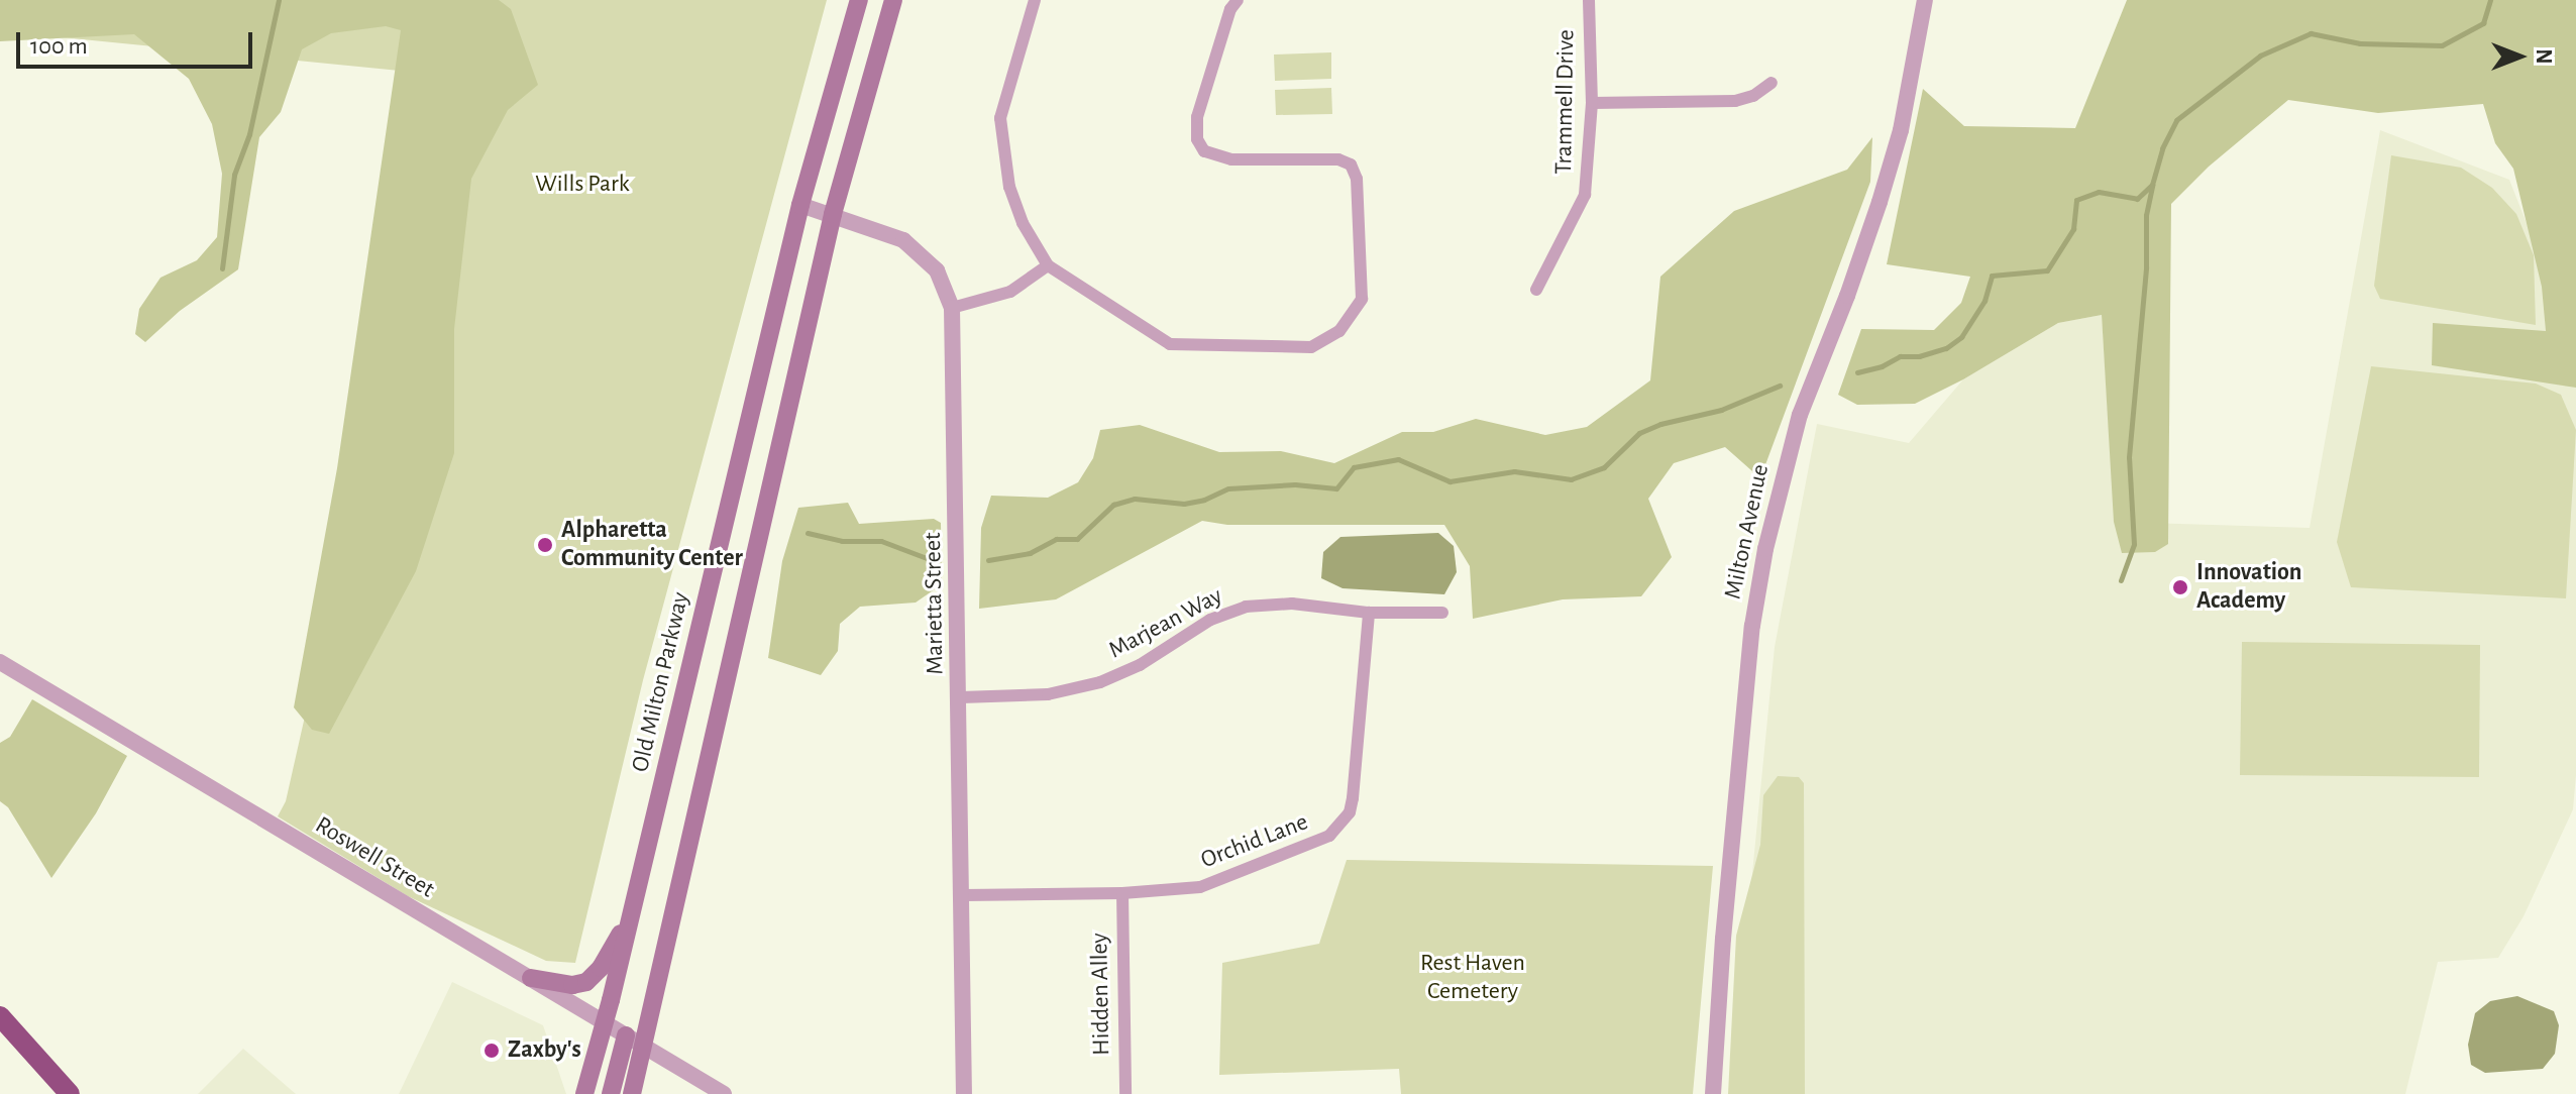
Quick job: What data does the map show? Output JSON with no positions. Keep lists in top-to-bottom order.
{
  "streets": {
    "main road": ["Old Milton Parkway"],
    "street": [
      "Trammell Drive",
      "Milton Avenue",
      "Marietta Street",
      "Marjean Way",
      "Orchid Lane",
      "Roswell Street",
      "Hidden Alley"
    ]
  },
  "crossings": [
    ["Marietta Street", "Marjean Way"],
    ["Marietta Street", "Old Milton Parkway"],
    ["Marietta Street", "Orchid Lane"],
    ["Marjean Way", "Orchid Lane"],
    ["Old Milton Parkway", "Roswell Street"],
    ["Orchid Lane", "Hidden Alley"]
  ],
  "parks": ["Wills Park", "Rest Haven Cemetery"],
  "places": ["Alpharetta Community Center", "Innovation Academy", "Zaxby's"],
  "scale_bar": "100 m",
  "north": "right"
}
